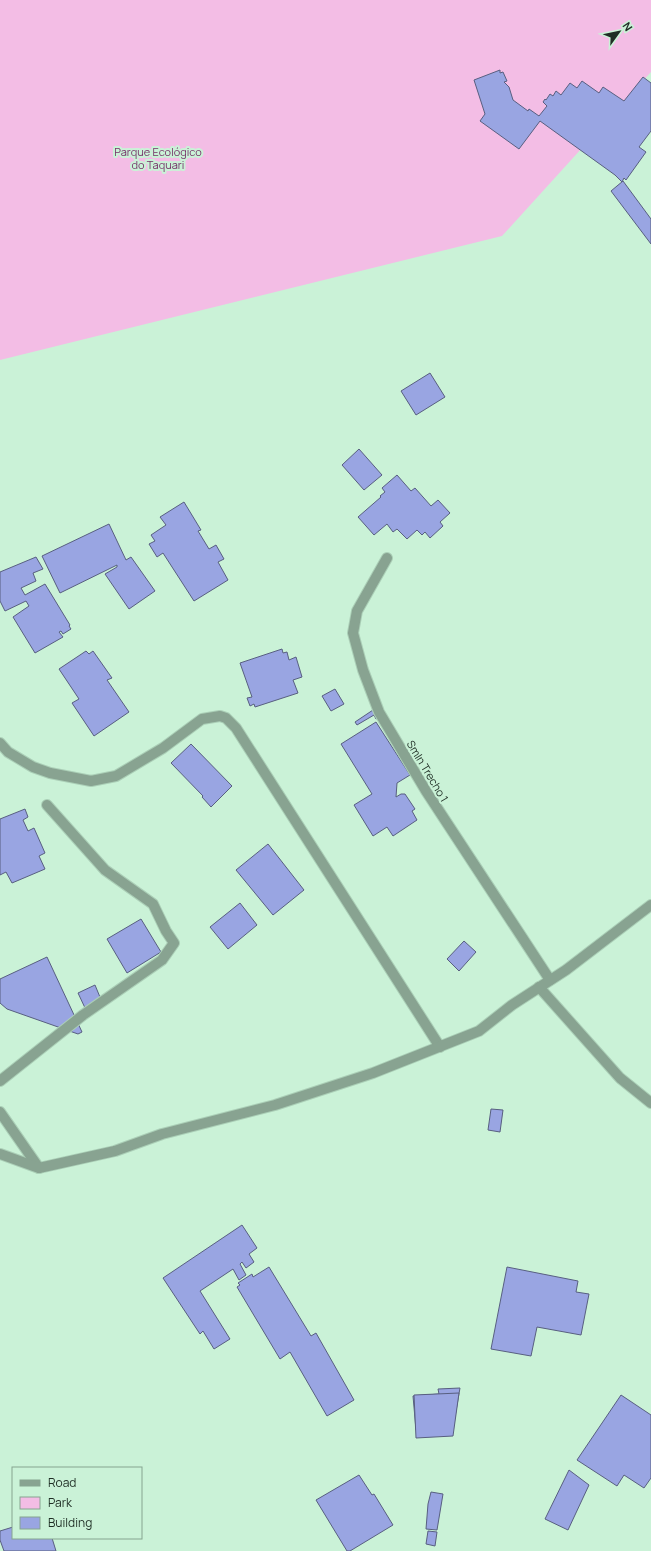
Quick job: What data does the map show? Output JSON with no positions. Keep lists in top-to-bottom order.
{
  "streets": {
    "street": ["Smln Trecho 1"]
  },
  "parks": ["Parque Ecológico do Taquari"],
  "legend": ["Road", "Park", "Building"],
  "north": "top right"
}
